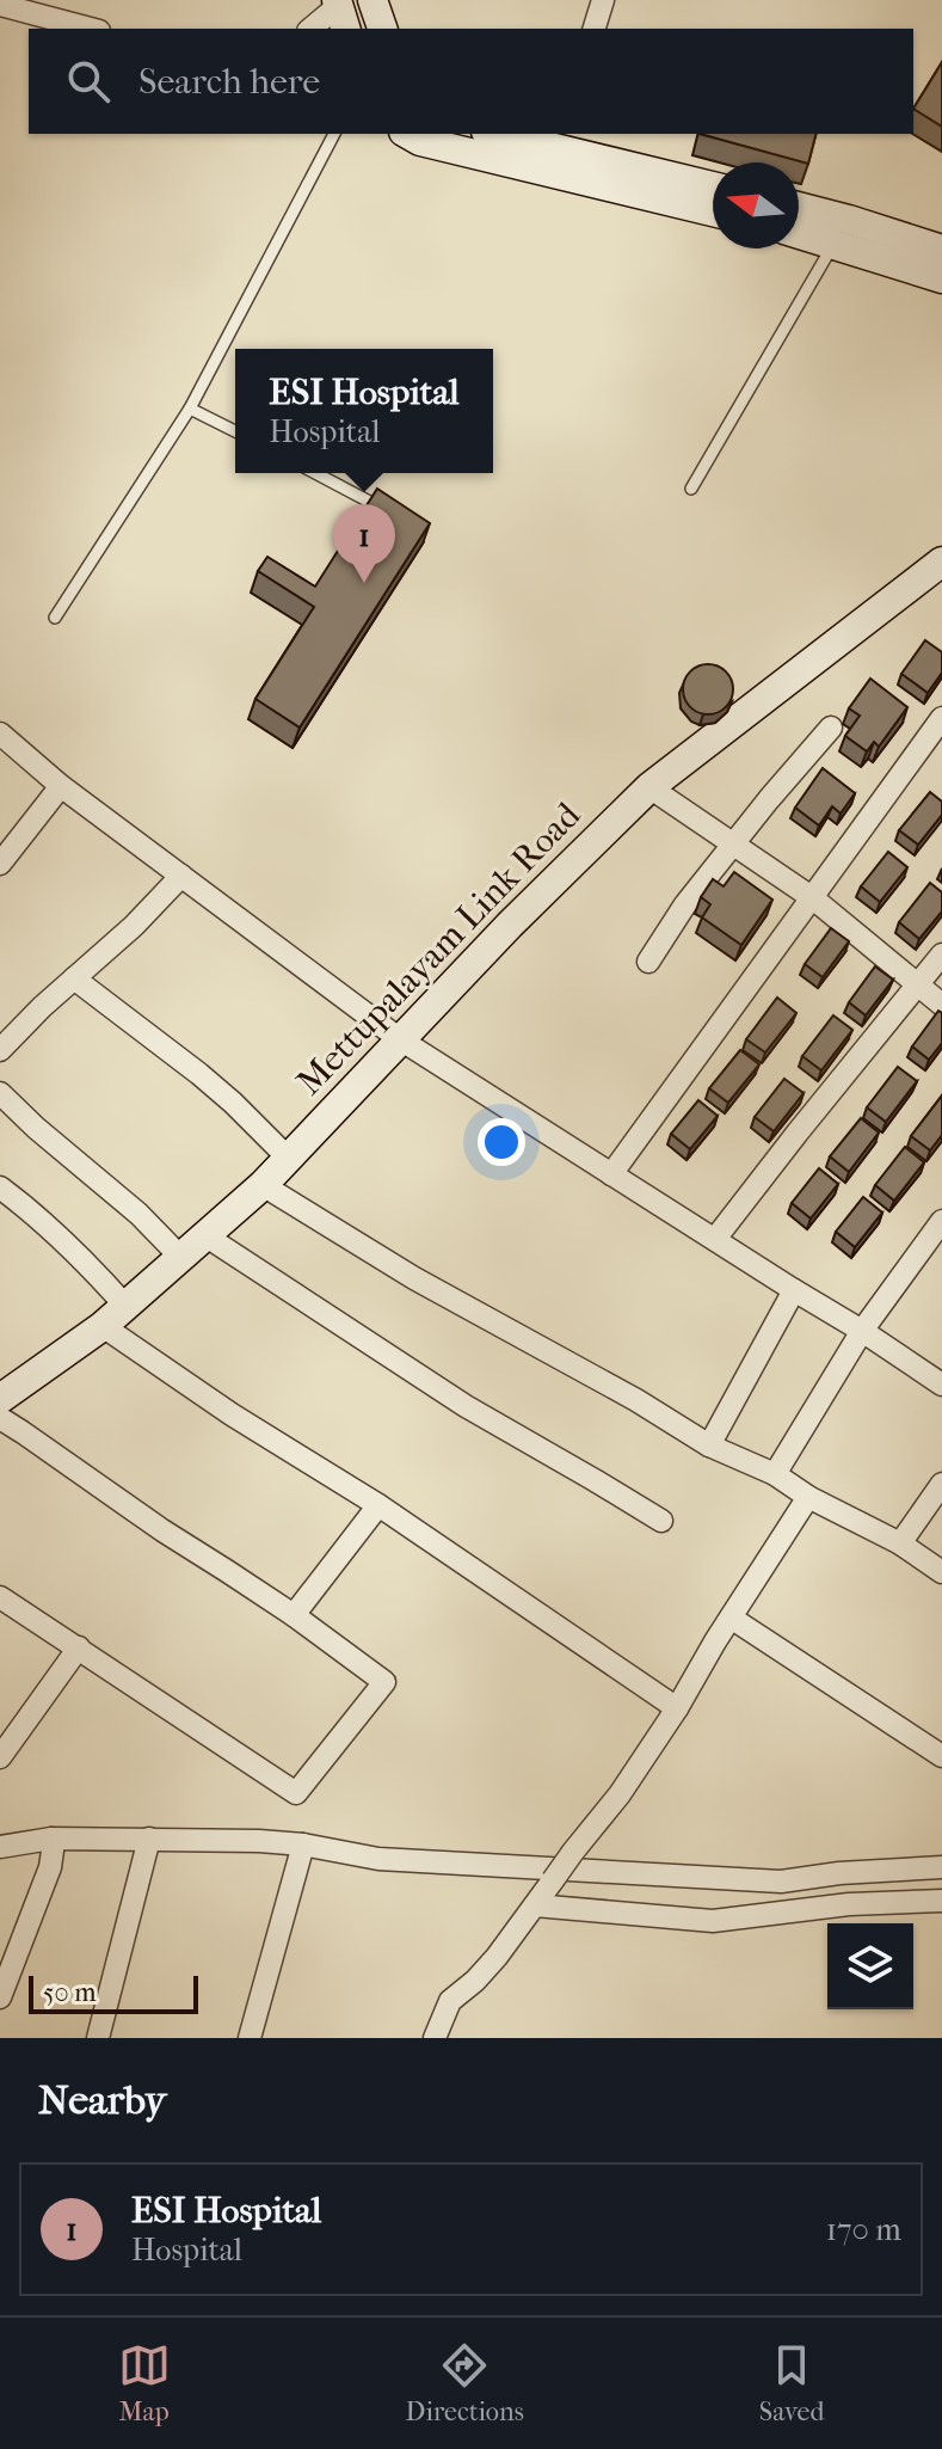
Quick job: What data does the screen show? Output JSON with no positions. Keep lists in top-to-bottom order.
{
  "streets": {
    "street": ["Mettupalayam Link Road"]
  },
  "scale_bar": "50 m",
  "north": "left",
  "page": {
    "search": "Search here",
    "popup": ["ESI Hospital", "Hospital"],
    "pins": "1",
    "scale": "50 m",
    "heading": "Nearby",
    "list": [
      {
        "mark": "1",
        "name": "ESI Hospital",
        "note": "Hospital",
        "value": "170 m"
      }
    ],
    "nav": ["Map", "Directions", "Saved"]
  }
}
